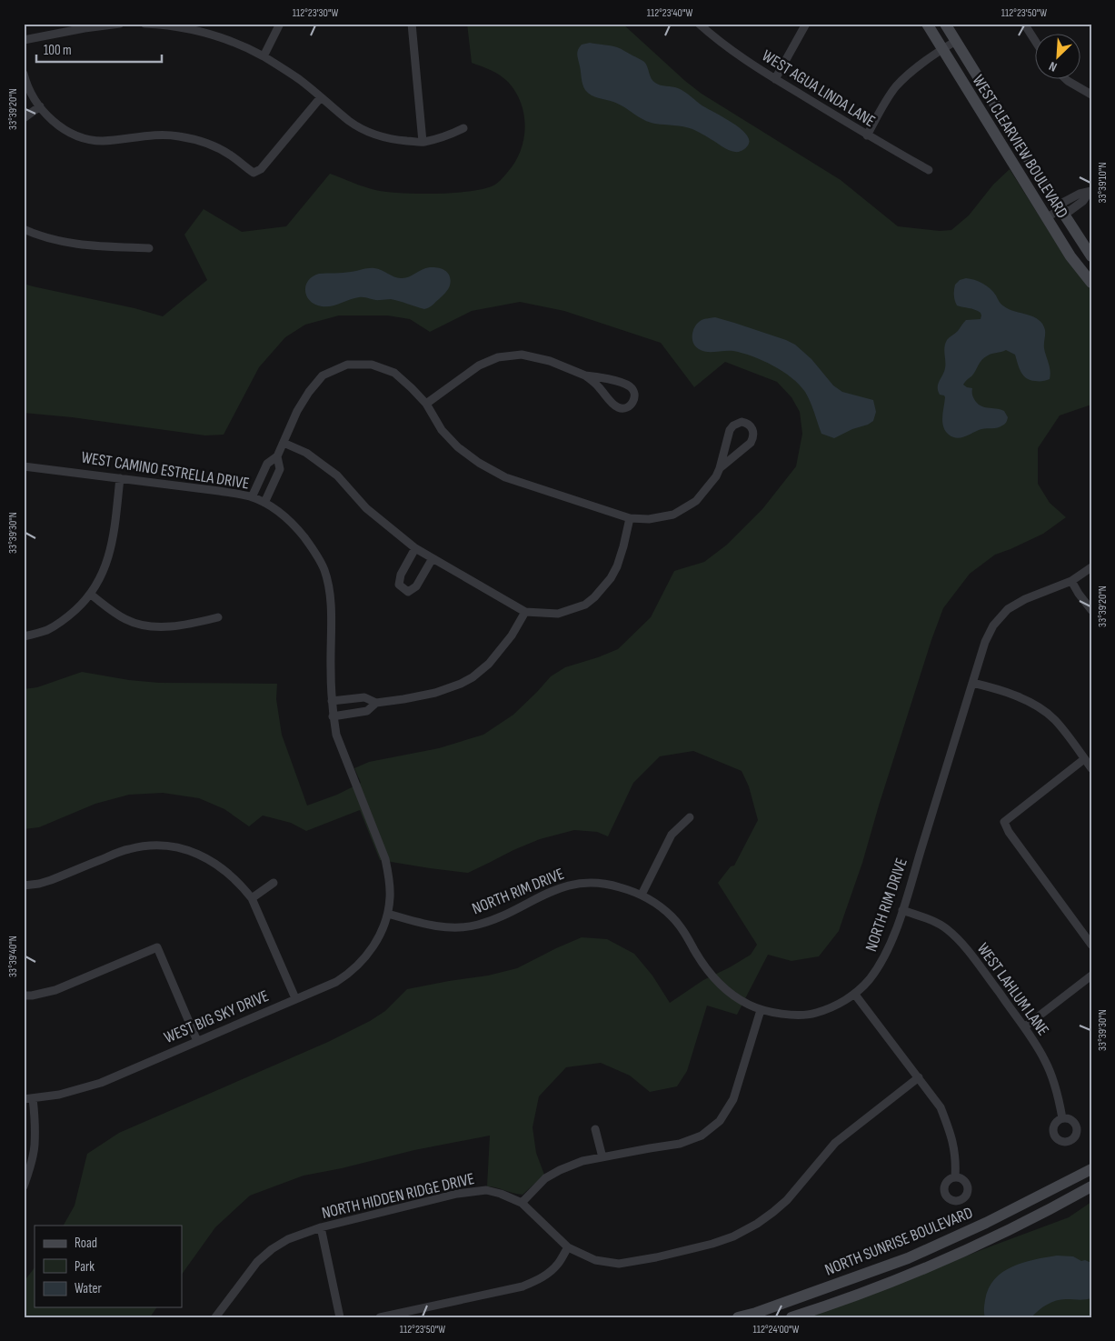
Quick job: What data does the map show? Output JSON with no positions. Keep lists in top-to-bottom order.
{
  "streets": {
    "street": [
      "WEST AGUA LINDA LANE",
      "WEST CLEARVIEW BOULEVARD",
      "WEST CAMINO ESTRELLA DRIVE",
      "NORTH RIM DRIVE",
      "WEST LAHLUM LANE",
      "WEST BIG SKY DRIVE",
      "NORTH HIDDEN RIDGE DRIVE",
      "NORTH SUNRISE BOULEVARD"
    ]
  },
  "crossings": [
    ["WEST CAMINO ESTRELLA DRIVE", "NORTH RIM DRIVE"],
    ["WEST CAMINO ESTRELLA DRIVE", "WEST BIG SKY DRIVE"],
    ["NORTH RIM DRIVE", "WEST LAHLUM LANE"],
    ["NORTH RIM DRIVE", "WEST BIG SKY DRIVE"]
  ],
  "legend": ["Road", "Park", "Water"],
  "scale_bar": "100 m",
  "north": "bottom left",
  "coordinates": [
    "112°23'30\"W",
    "112°23'40\"W",
    "112°23'50\"W",
    "33°39'20\"N",
    "33°39'10\"N",
    "33°39'30\"N",
    "33°39'40\"N",
    "112°24'00\"W"
  ]
}
